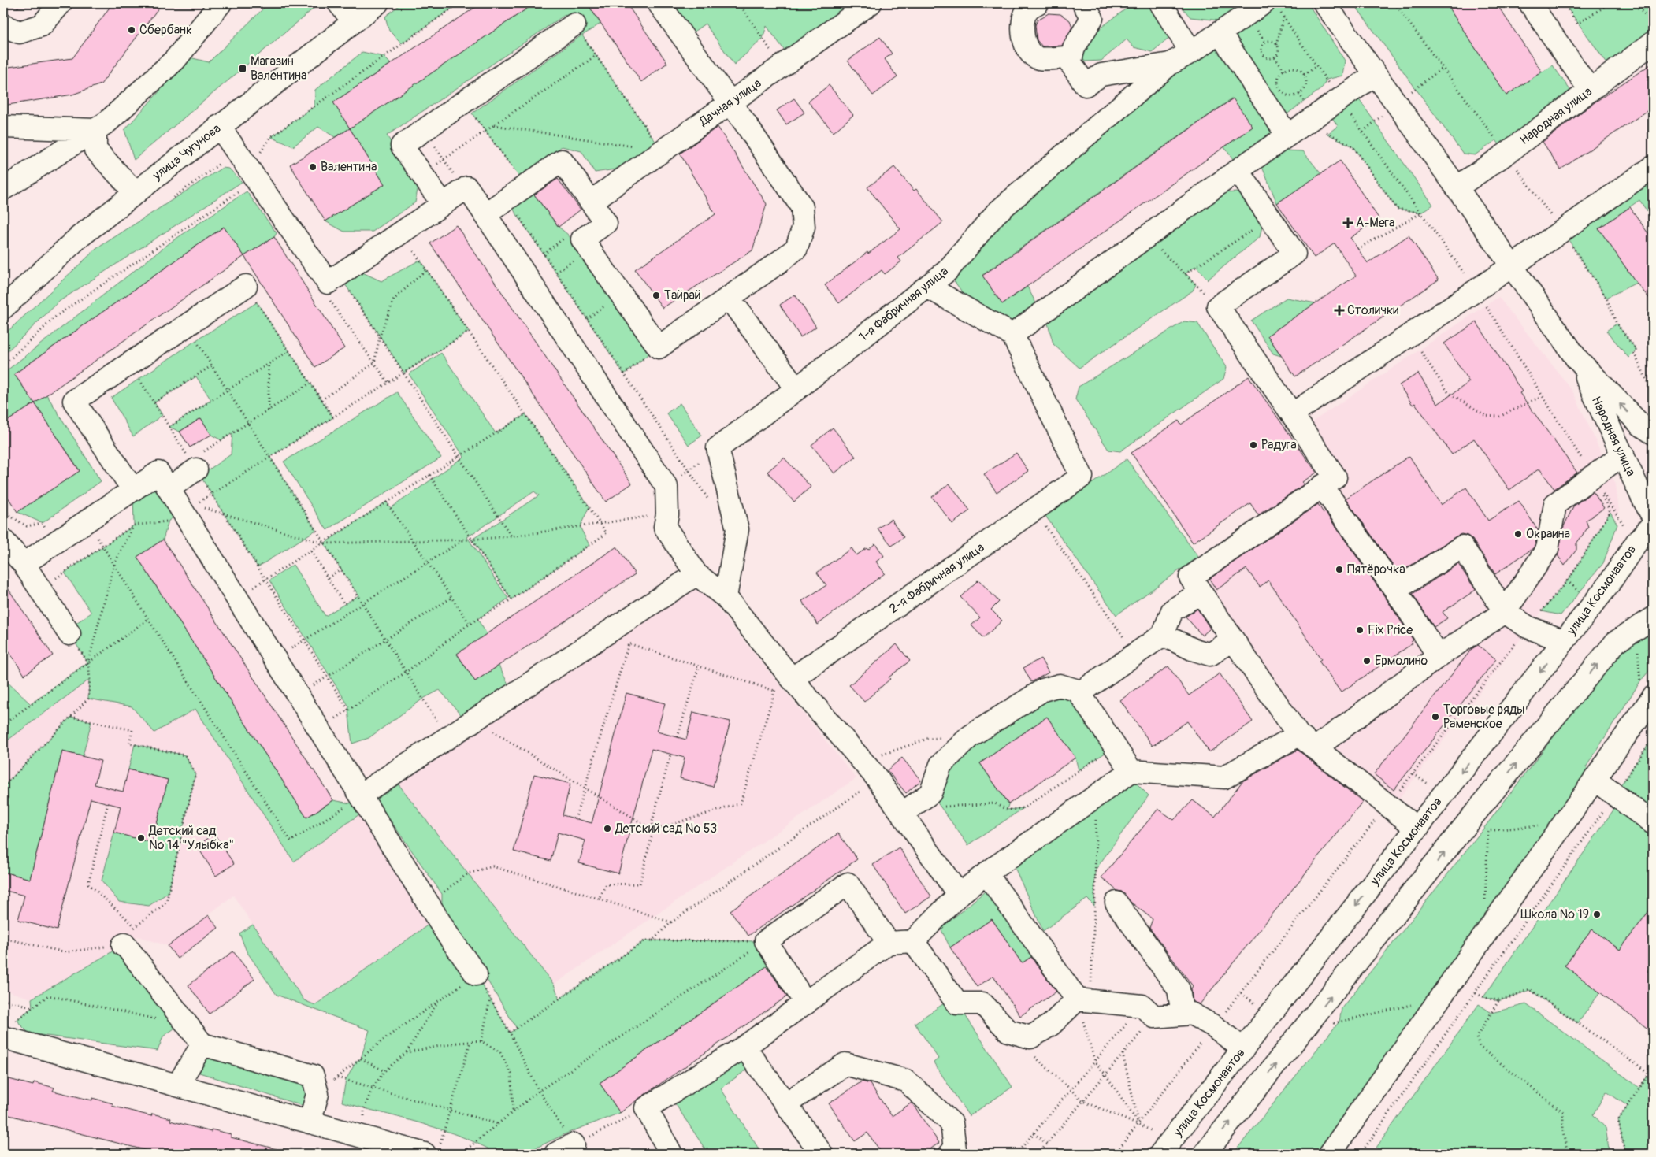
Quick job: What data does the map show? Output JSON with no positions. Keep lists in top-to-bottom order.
{
  "streets": {
    "main road": [
      "Дачная улица",
      "Народная улица",
      "улица Чугунова",
      "1-я Фабричная улица",
      "2-я Фабричная улица",
      "улица Космонавтов"
    ]
  },
  "crossings": [
    ["Народная улица", "улица Космонавтов"]
  ],
  "places": {
    "other": [
      "Сбербанк",
      "Валентина",
      "Тайрай",
      "Радуга",
      "Окраина",
      "Пятёрочка",
      "Fix Price",
      "Ермолино",
      "Торговые ряды Раменское",
      "Детский сад № 53",
      "Детский сад № 14 \"Улыбка\"",
      "Школа № 19"
    ],
    "transit": ["Магазин Валентина"],
    "health": ["А-Мега", "Столички"]
  }
}
